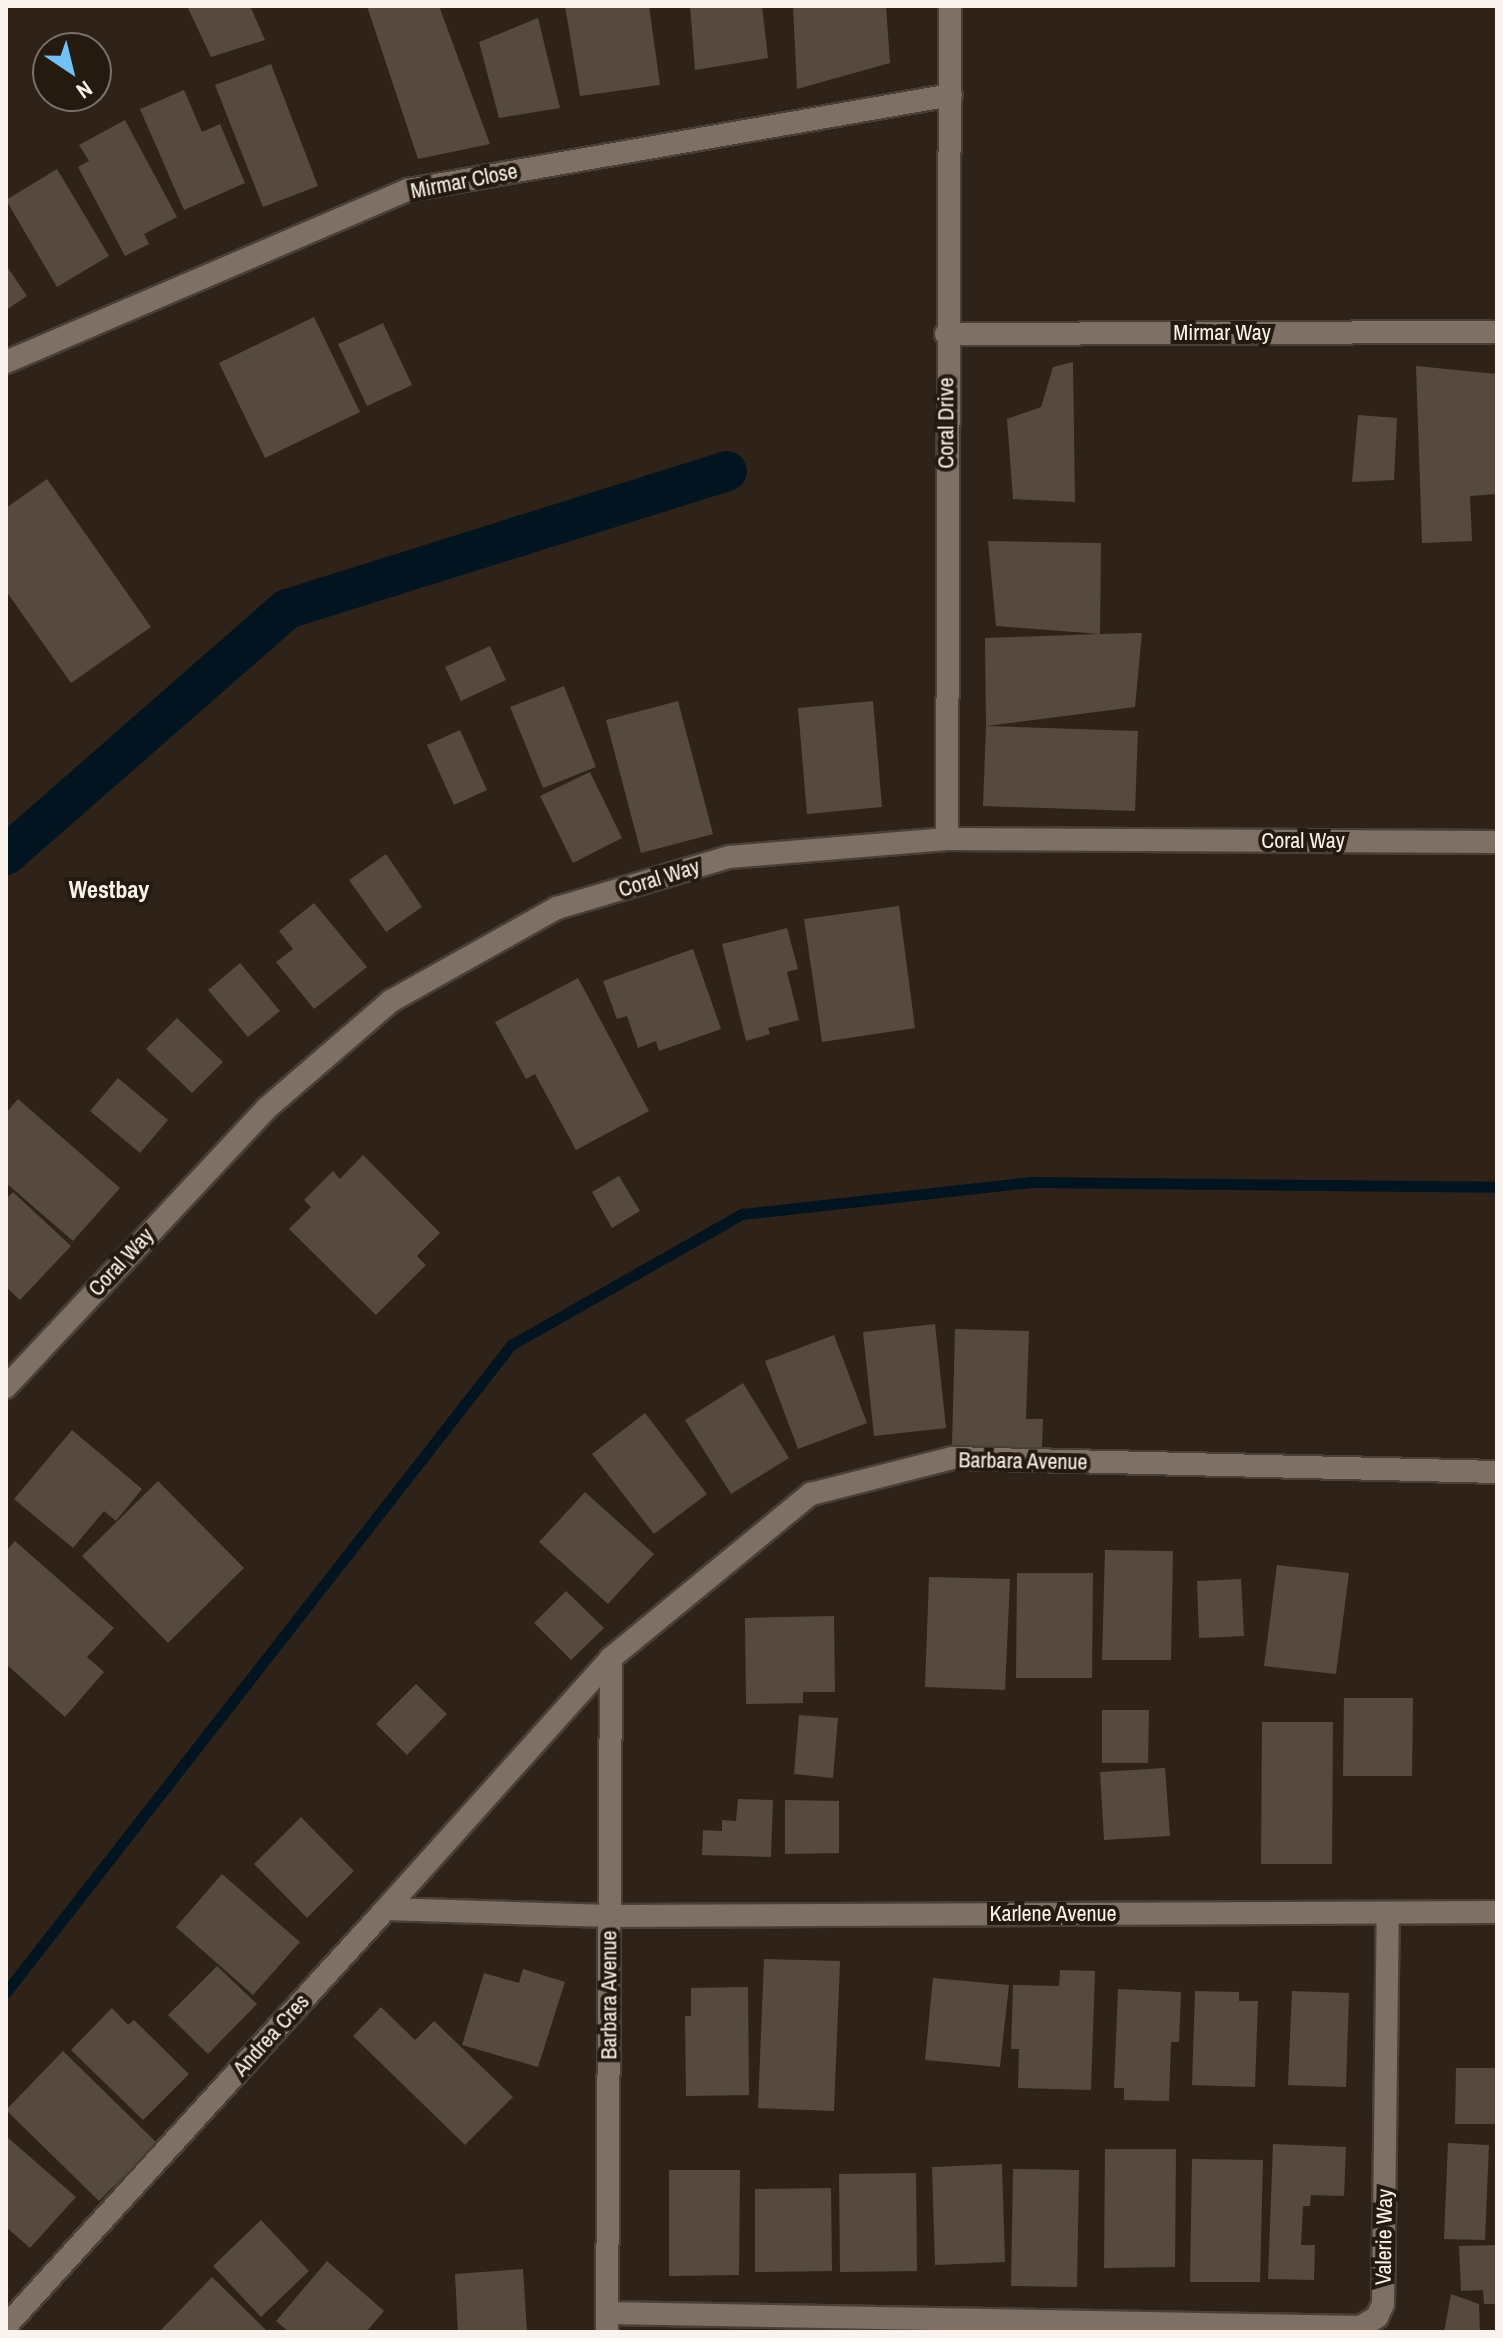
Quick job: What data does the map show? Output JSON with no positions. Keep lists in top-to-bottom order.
{
  "streets": {
    "street": [
      "Mirmar Close",
      "Mirmar Way",
      "Coral Drive",
      "Coral Way",
      "Barbara Avenue",
      "Karlene Avenue",
      "Andrea Cres",
      "Valerie Way"
    ]
  },
  "crossings": [
    ["Mirmar Close", "Coral Drive"],
    ["Mirmar Way", "Coral Drive"],
    ["Coral Drive", "Coral Way"],
    ["Barbara Avenue", "Karlene Avenue"],
    ["Barbara Avenue", "Andrea Cres"],
    ["Barbara Avenue", "Valerie Way"],
    ["Karlene Avenue", "Valerie Way"]
  ],
  "districts": ["Westbay"],
  "north": "bottom right"
}
